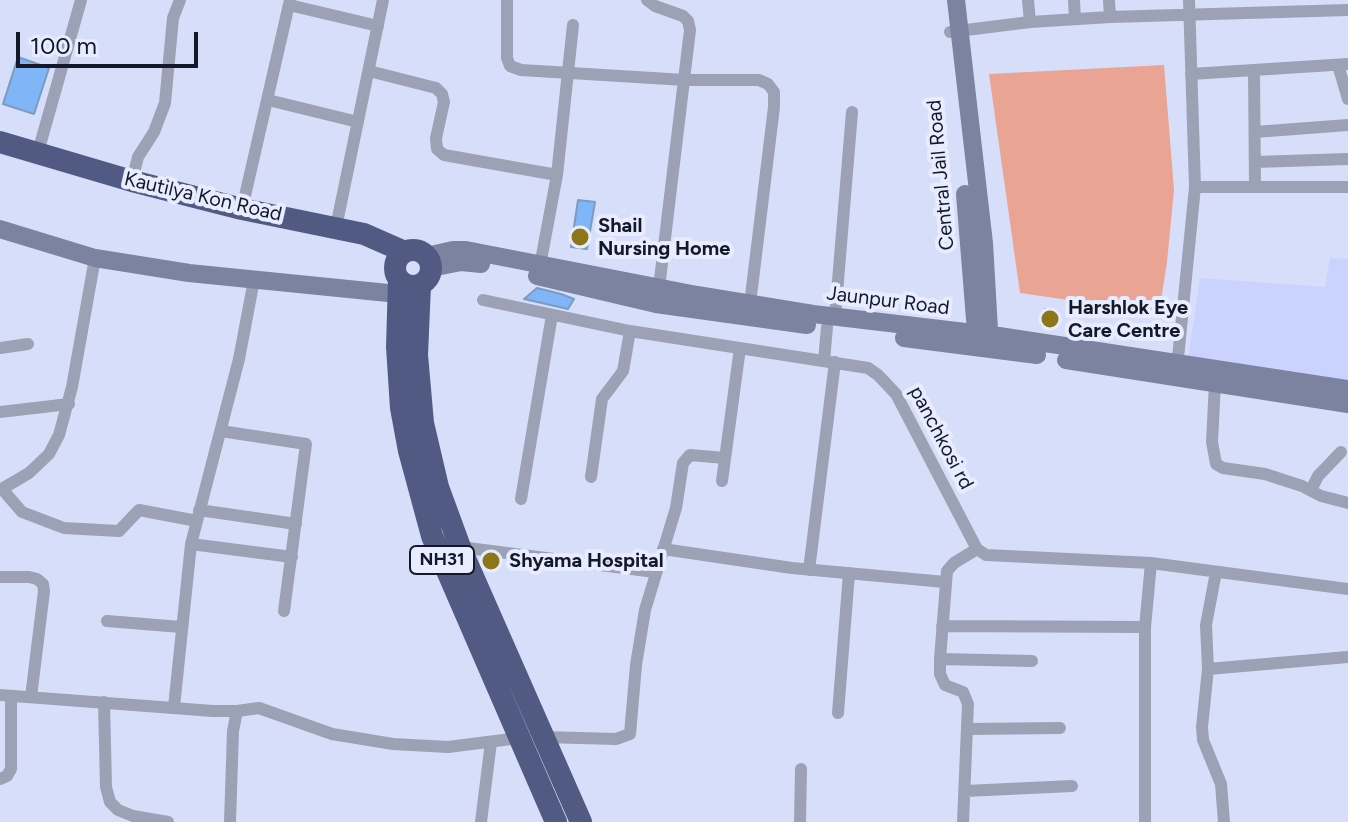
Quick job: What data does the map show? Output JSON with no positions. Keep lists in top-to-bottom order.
{
  "streets": {
    "highway": ["Kautilya Kon Road", "NH31"],
    "street": ["Central Jail Road", "Jaunpur Road", "panchkosi rd"]
  },
  "crossings": [
    ["Central Jail Road", "Jaunpur Road"],
    ["Kautilya Kon Road", "Jaunpur Road"],
    ["Kautilya Kon Road", "NH31"],
    ["Jaunpur Road", "NH31"]
  ],
  "places": ["Shail Nursing Home", "Harshlok Eye Care Centre", "Shyama Hospital"],
  "scale_bar": "100 m"
}
